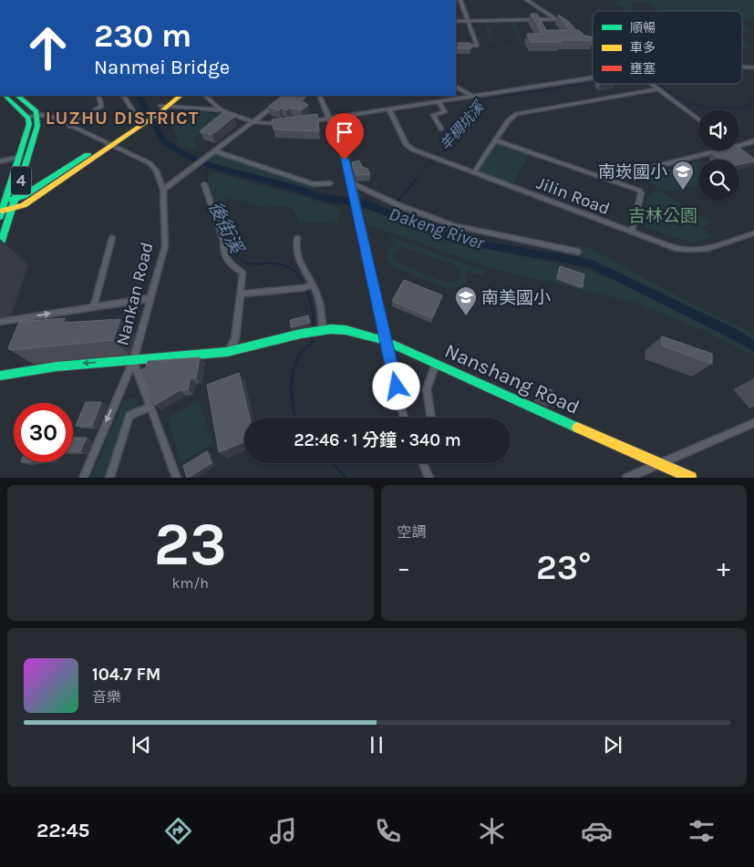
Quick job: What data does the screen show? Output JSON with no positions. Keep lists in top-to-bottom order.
{
  "streets": {
    "street": [
      "4",
      "Jilin Road",
      "Nankan Road",
      "Nanshang Road"
    ]
  },
  "crossings": [
    ["4", "Nankan Road"],
    ["Nankan Road", "Nanshang Road"]
  ],
  "districts": ["LUZHU DISTRICT"],
  "water": ["羊稠坑溪", "後街溪", "Dakeng River"],
  "parks": ["吉林公園"],
  "places": {
    "school or university": ["南崁國小", "南美國小"]
  },
  "legend": ["順暢", "車多", "壅塞"],
  "page": {
    "turn": ["230 m", "Nanmei Bridge"],
    "limit": "30",
    "trip": "22:46 · 1 分鐘 · 340 m",
    "tile": [
      ["23", "km/h"],
      "空調"
    ],
    "heat": ["−", "23°", "+"],
    "song": ["104.7 FM", "音樂"],
    "tabs": "22:45"
  }
}
